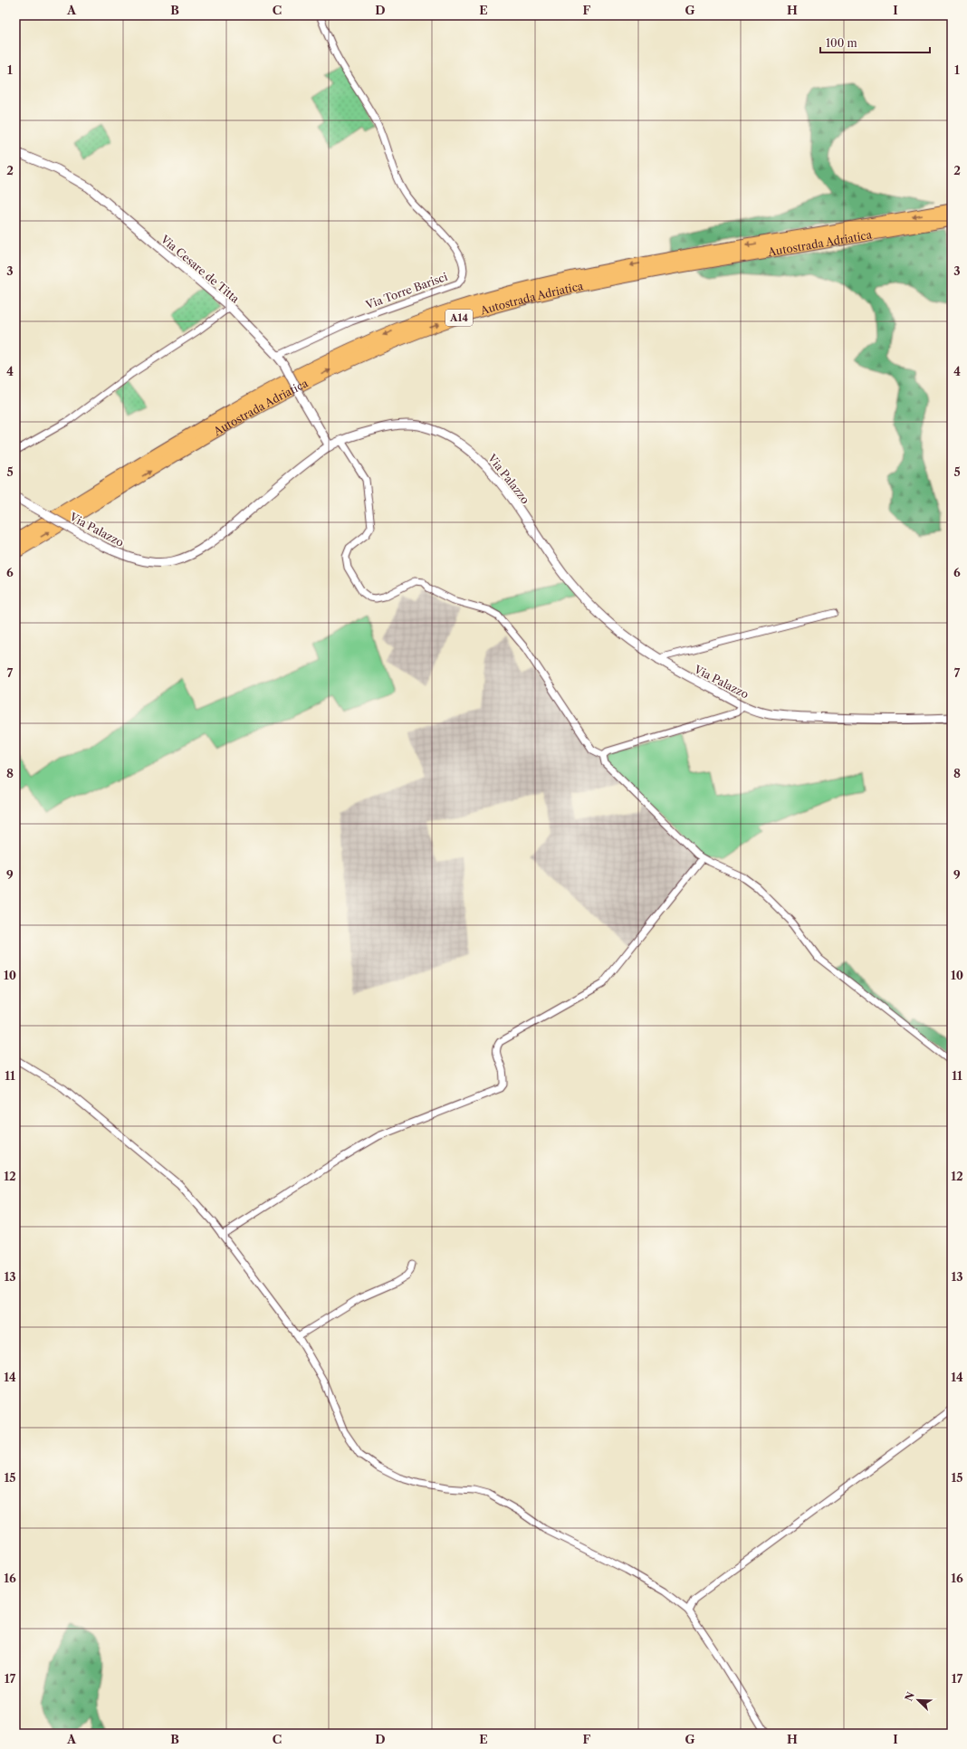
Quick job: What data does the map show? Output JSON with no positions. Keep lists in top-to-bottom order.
{
  "streets": {
    "highway": ["Autostrada Adriatica", "A14"],
    "street": ["Via Cesare de Titta", "Via Torre Barisci", "Via Palazzo"]
  },
  "crossings": [
    ["Via Cesare de Titta", "Via Torre Barisci"],
    ["Via Cesare de Titta", "Via Palazzo"]
  ],
  "scale_bar": "100 m",
  "north": "top left",
  "grid": {
    "columns": [
      "A",
      "B",
      "C",
      "D",
      "E",
      "F",
      "G",
      "H",
      "I"
    ],
    "rows": [
      "1",
      "2",
      "3",
      "4",
      "5",
      "6",
      "7",
      "8",
      "9",
      "10",
      "11",
      "12",
      "13",
      "14",
      "15",
      "16",
      "17"
    ]
  }
}
